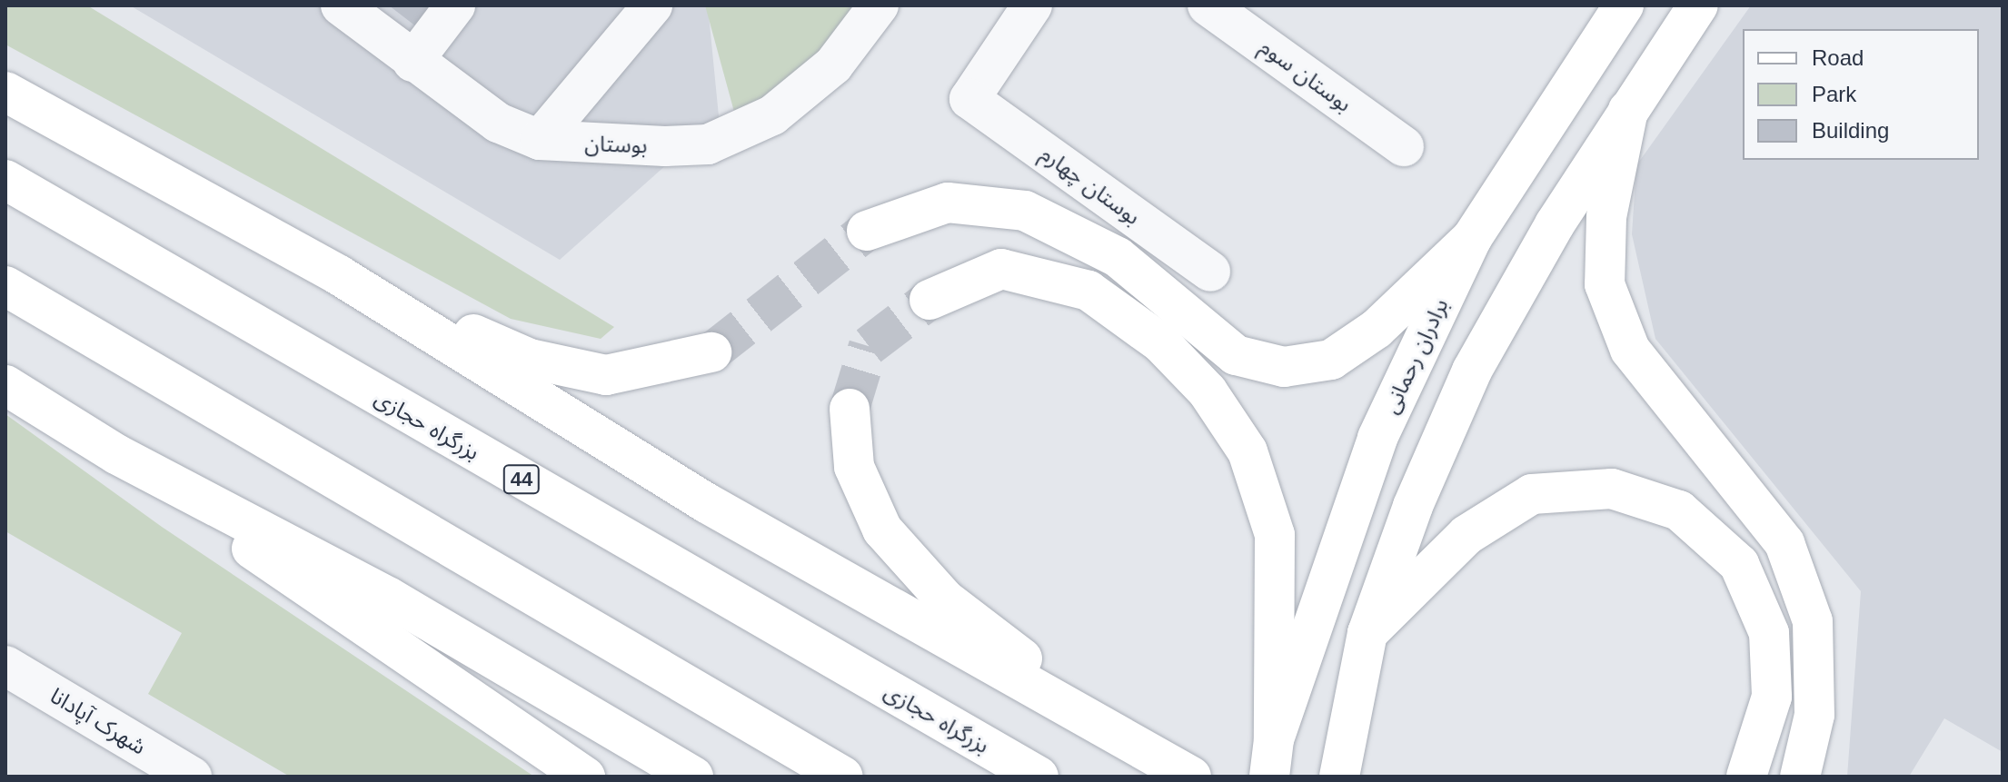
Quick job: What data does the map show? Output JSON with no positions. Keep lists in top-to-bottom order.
{
  "streets": {
    "main road": ["برادران رحمانی", "بزرگراه حجازی", "44"],
    "street": [
      "بوستان سوم",
      "بوستان",
      "بوستان چهارم",
      "شهرک آپادانا"
    ]
  },
  "legend": ["Road", "Park", "Building"]
}
